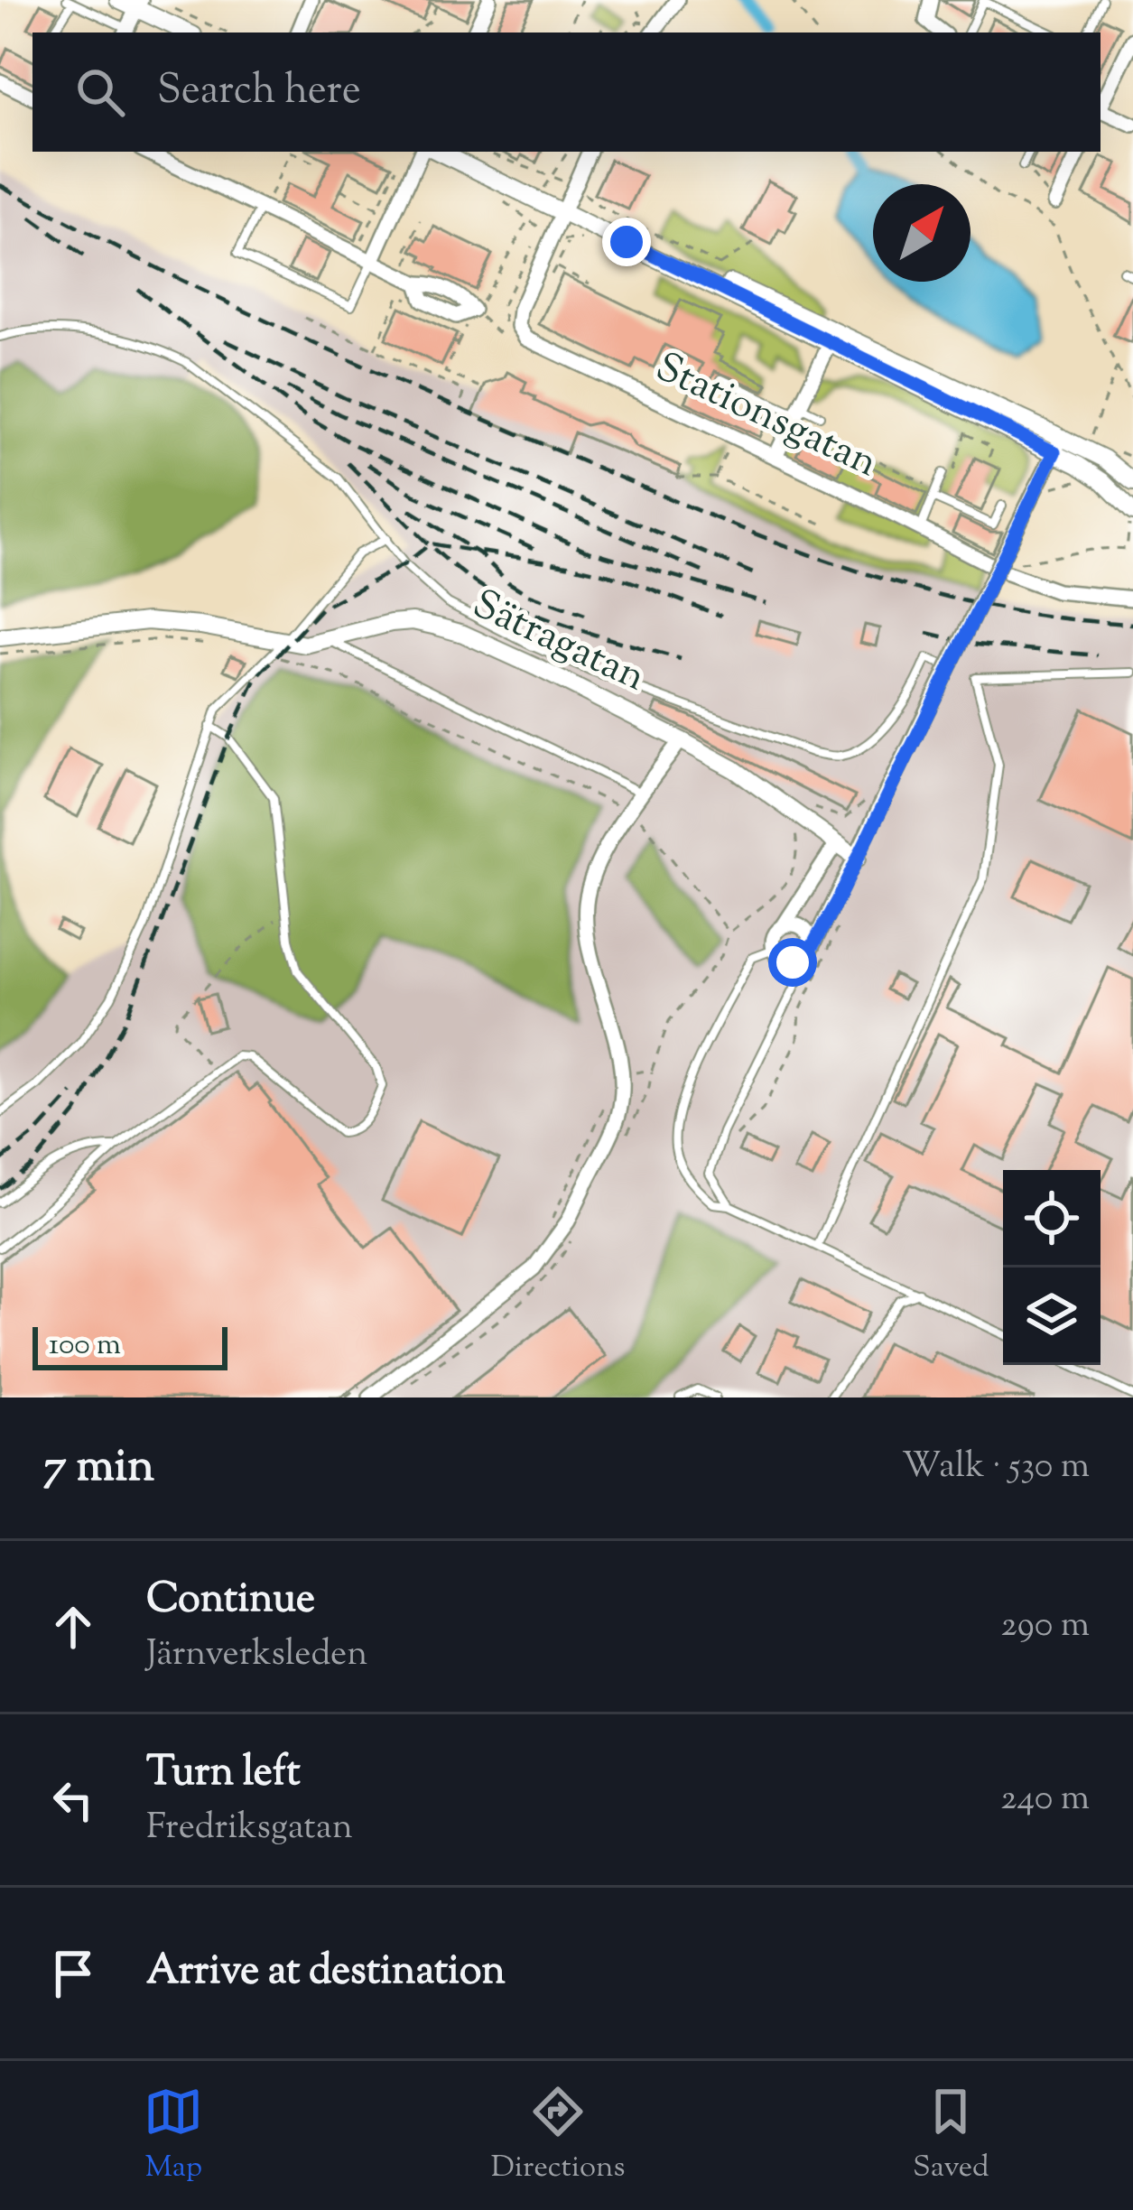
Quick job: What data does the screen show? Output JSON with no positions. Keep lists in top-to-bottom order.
{
  "streets": {
    "street": ["Stationsgatan", "Sätragatan"]
  },
  "scale_bar": "100 m",
  "north": "top right",
  "page": {
    "search": "Search here",
    "scale": "100 m",
    "heading": ["7 min", "Walk · 530 m"],
    "list": [
      ["Continue", "Järnverksleden", "290 m"],
      ["Turn left", "Fredriksgatan", "240 m"],
      "Arrive at destination"
    ],
    "nav": ["Map", "Directions", "Saved"]
  }
}
